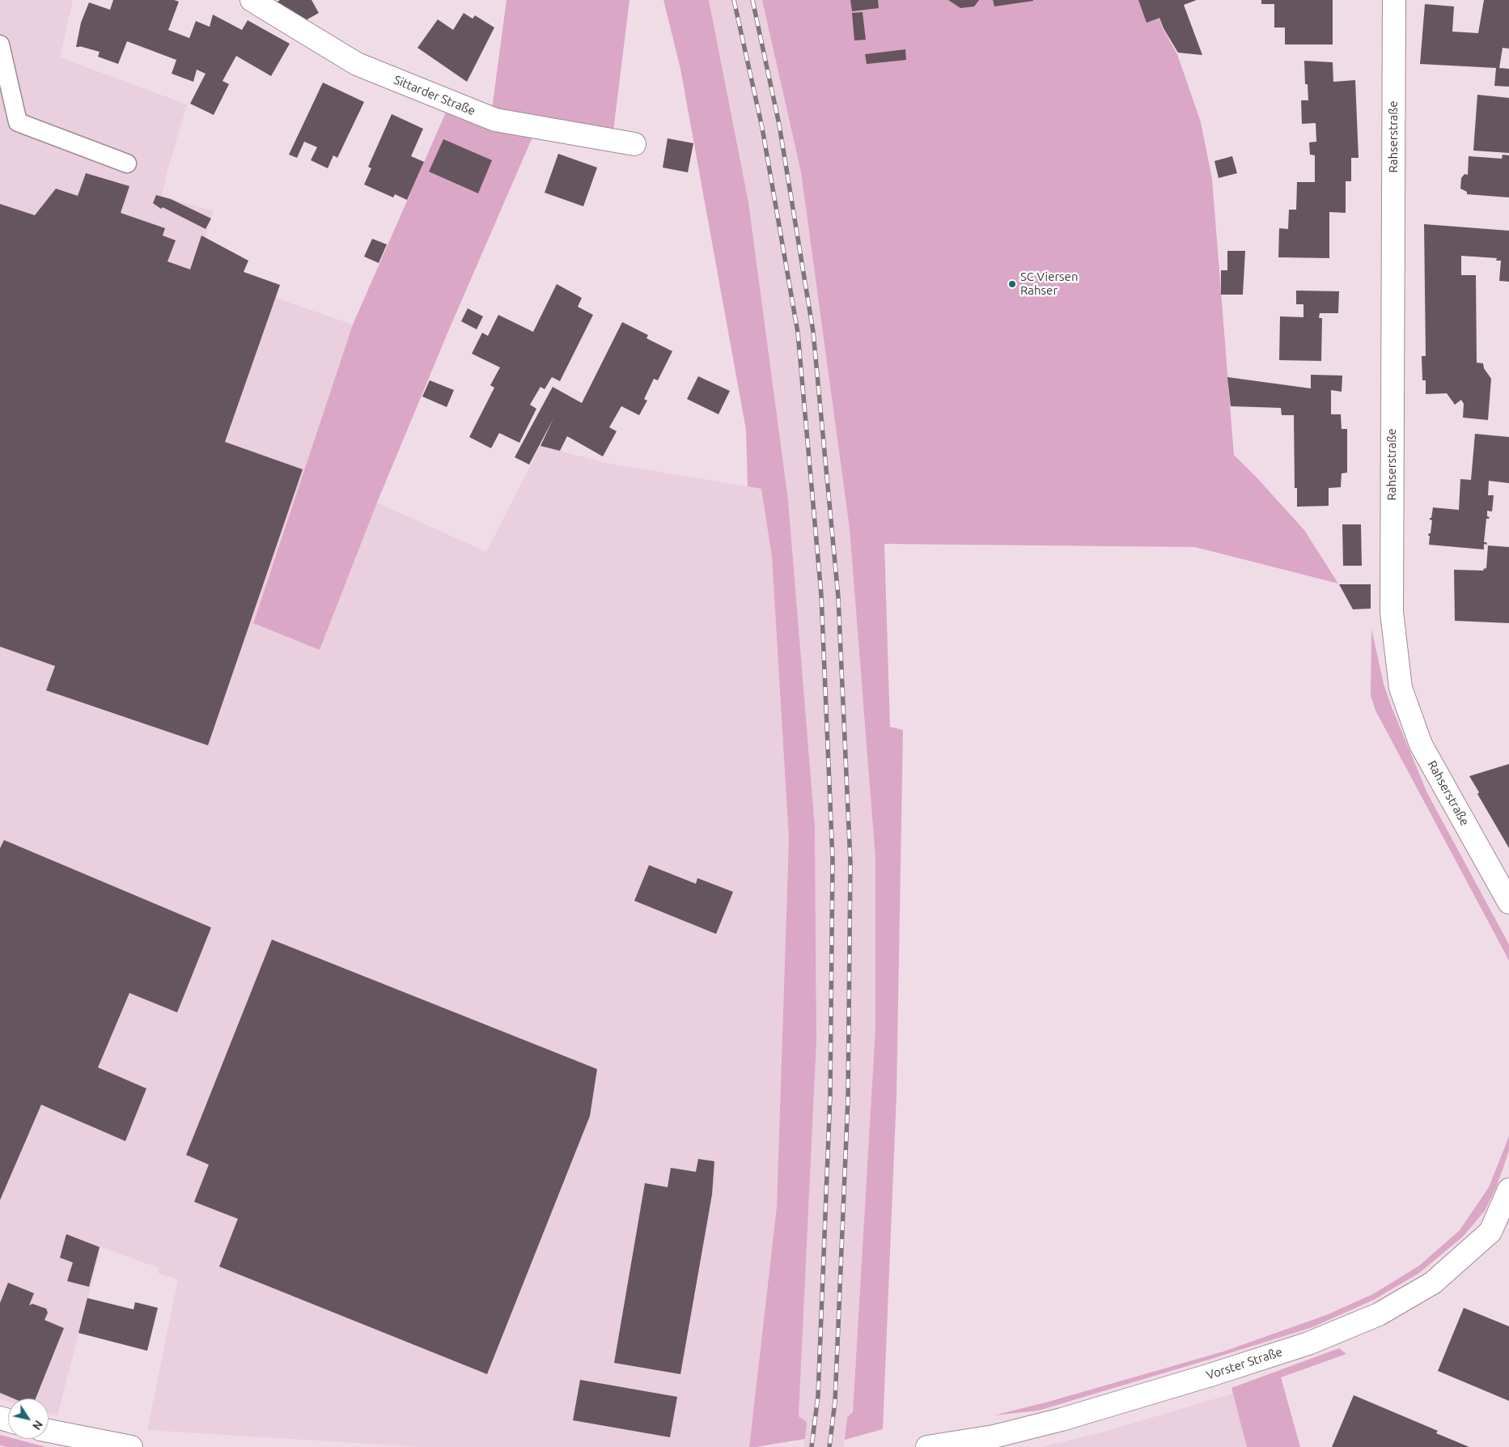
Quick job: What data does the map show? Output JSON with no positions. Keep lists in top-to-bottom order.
{
  "streets": {
    "street": ["Sittarder Straße", "Rahserstraße", "Vorster Straße"]
  },
  "places": ["SC Viersen Rahser"],
  "north": "bottom right"
}
